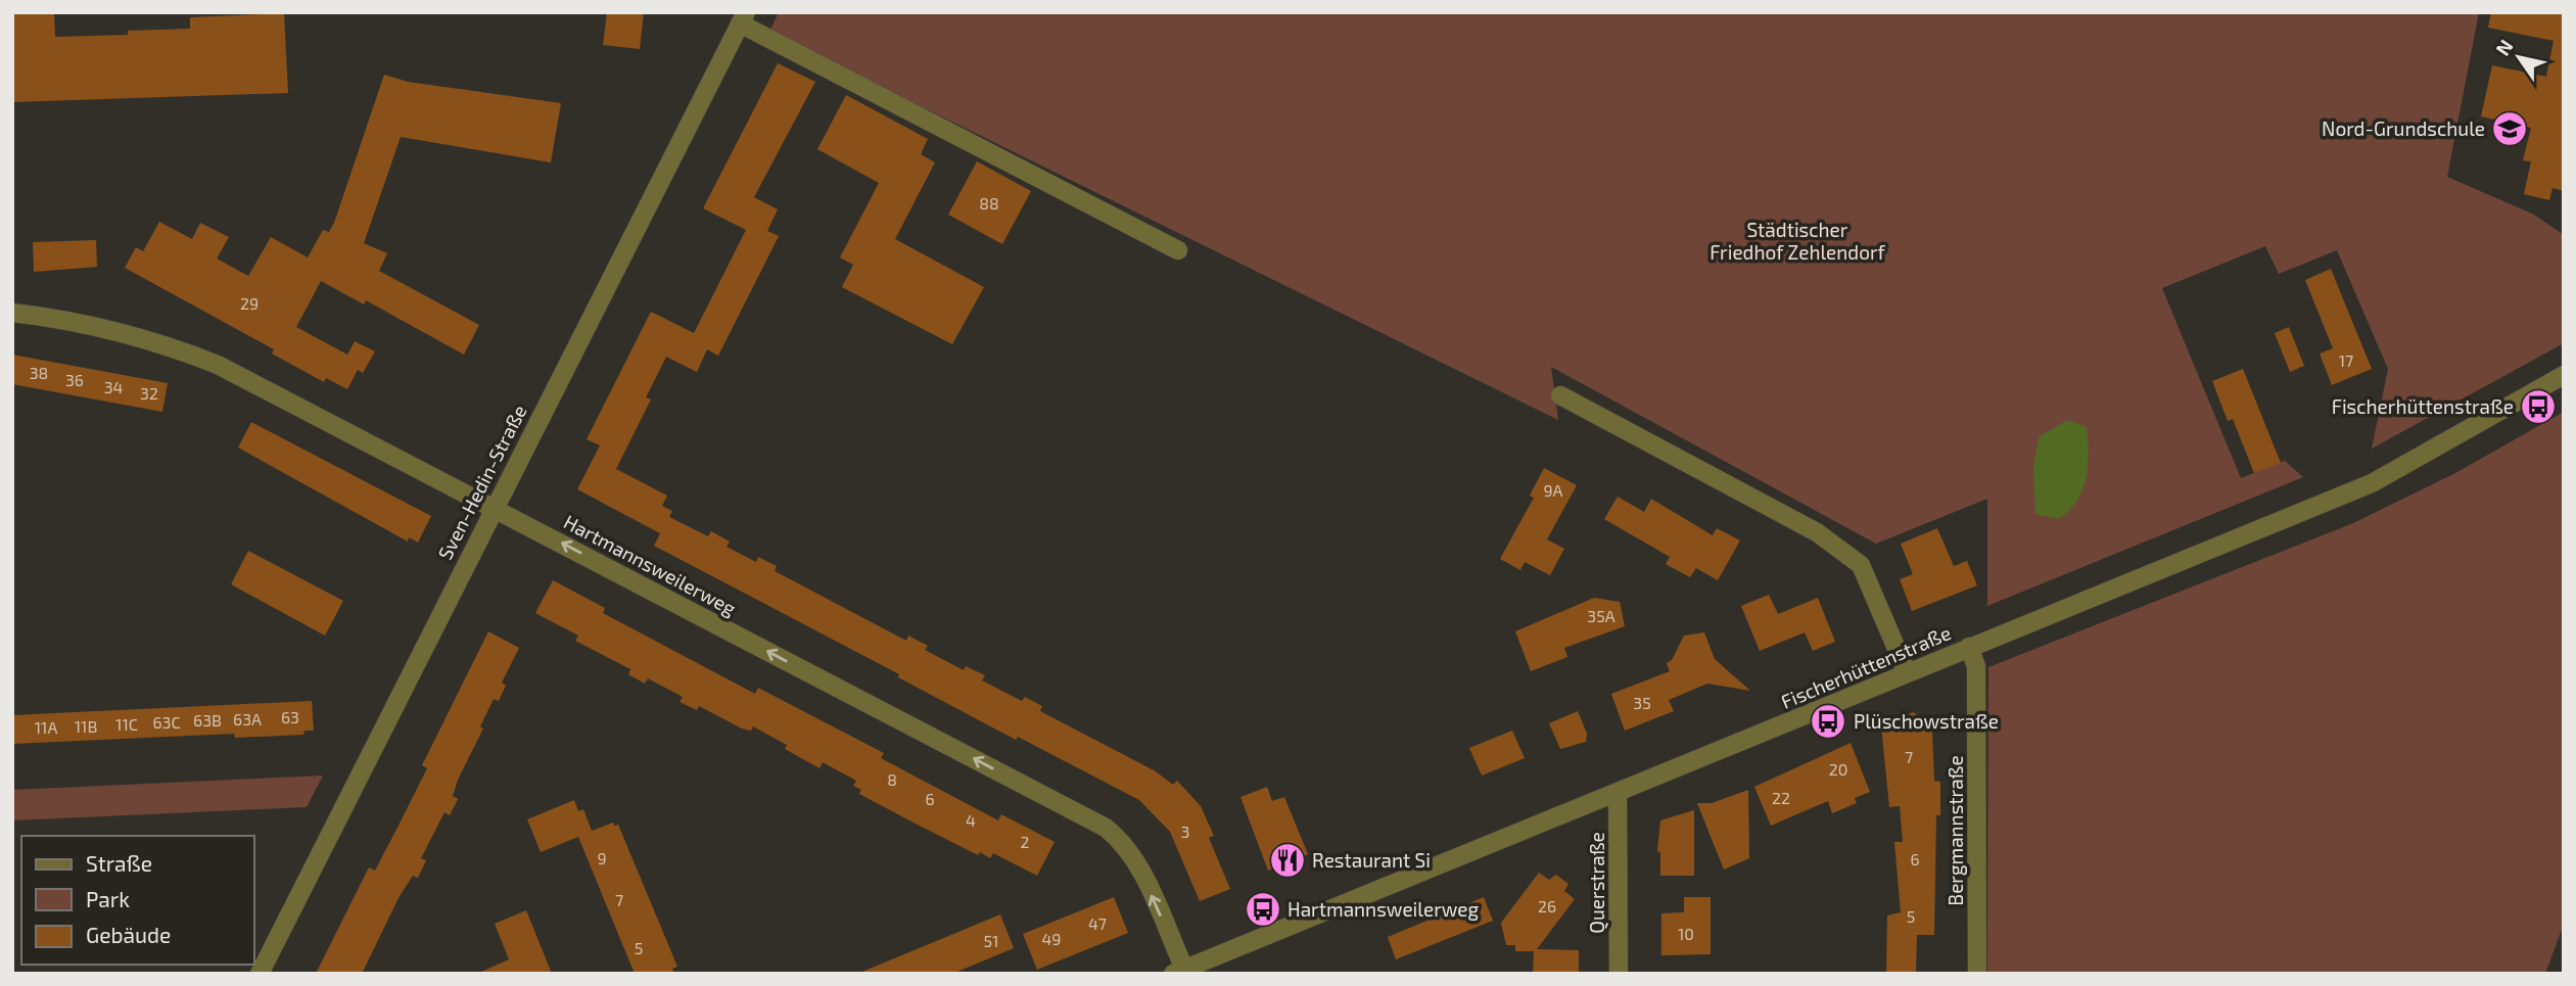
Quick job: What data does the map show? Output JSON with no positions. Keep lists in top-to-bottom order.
{
  "streets": {
    "street": [
      "Sven-Hedin-Straße",
      "Hartmannsweilerweg",
      "Fischerhüttenstraße",
      "Bergmannstraße",
      "Querstraße"
    ]
  },
  "crossings": [
    ["Sven-Hedin-Straße", "Hartmannsweilerweg"],
    ["Hartmannsweilerweg", "Fischerhüttenstraße"],
    ["Fischerhüttenstraße", "Bergmannstraße"],
    ["Fischerhüttenstraße", "Querstraße"]
  ],
  "one_way": ["Hartmannsweilerweg"],
  "parks": ["Städtischer Friedhof Zehlendorf"],
  "places": {
    "school or university": ["Nord-Grundschule"],
    "bus stop": ["Fischerhüttenstraße", "Plüschowstraße", "Hartmannsweilerweg"],
    "restaurant": ["Restaurant Si"]
  },
  "house_numbers": [
    "88",
    "29",
    "17",
    "38",
    "36",
    "34",
    "32",
    "9A",
    "35A",
    "35",
    "63",
    "63A",
    "63B",
    "63C",
    "11C",
    "11B",
    "11A",
    "7",
    "20",
    "8",
    "22",
    "6",
    "4",
    "3",
    "2",
    "9",
    "6",
    "7",
    "26",
    "5",
    "47",
    "10",
    "49",
    "51",
    "5"
  ],
  "legend": ["Straße", "Park", "Gebäude"],
  "north": "top left"
}
